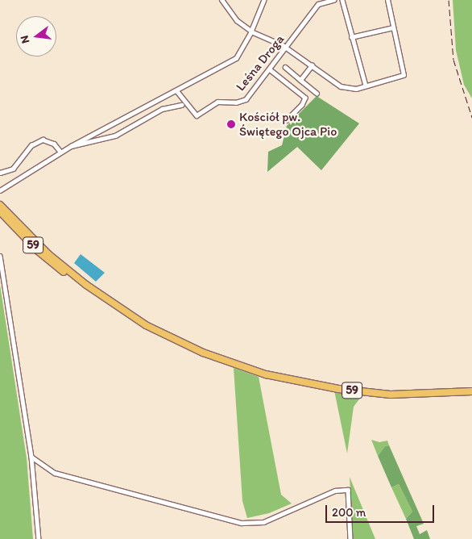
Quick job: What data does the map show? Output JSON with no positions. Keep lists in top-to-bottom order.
{
  "streets": {
    "main road": ["59"],
    "street": ["Leśna Droga"]
  },
  "places": ["Kościół pw. Świętego Ojca Pio"],
  "scale_bar": "200 m",
  "north": "left"
}
